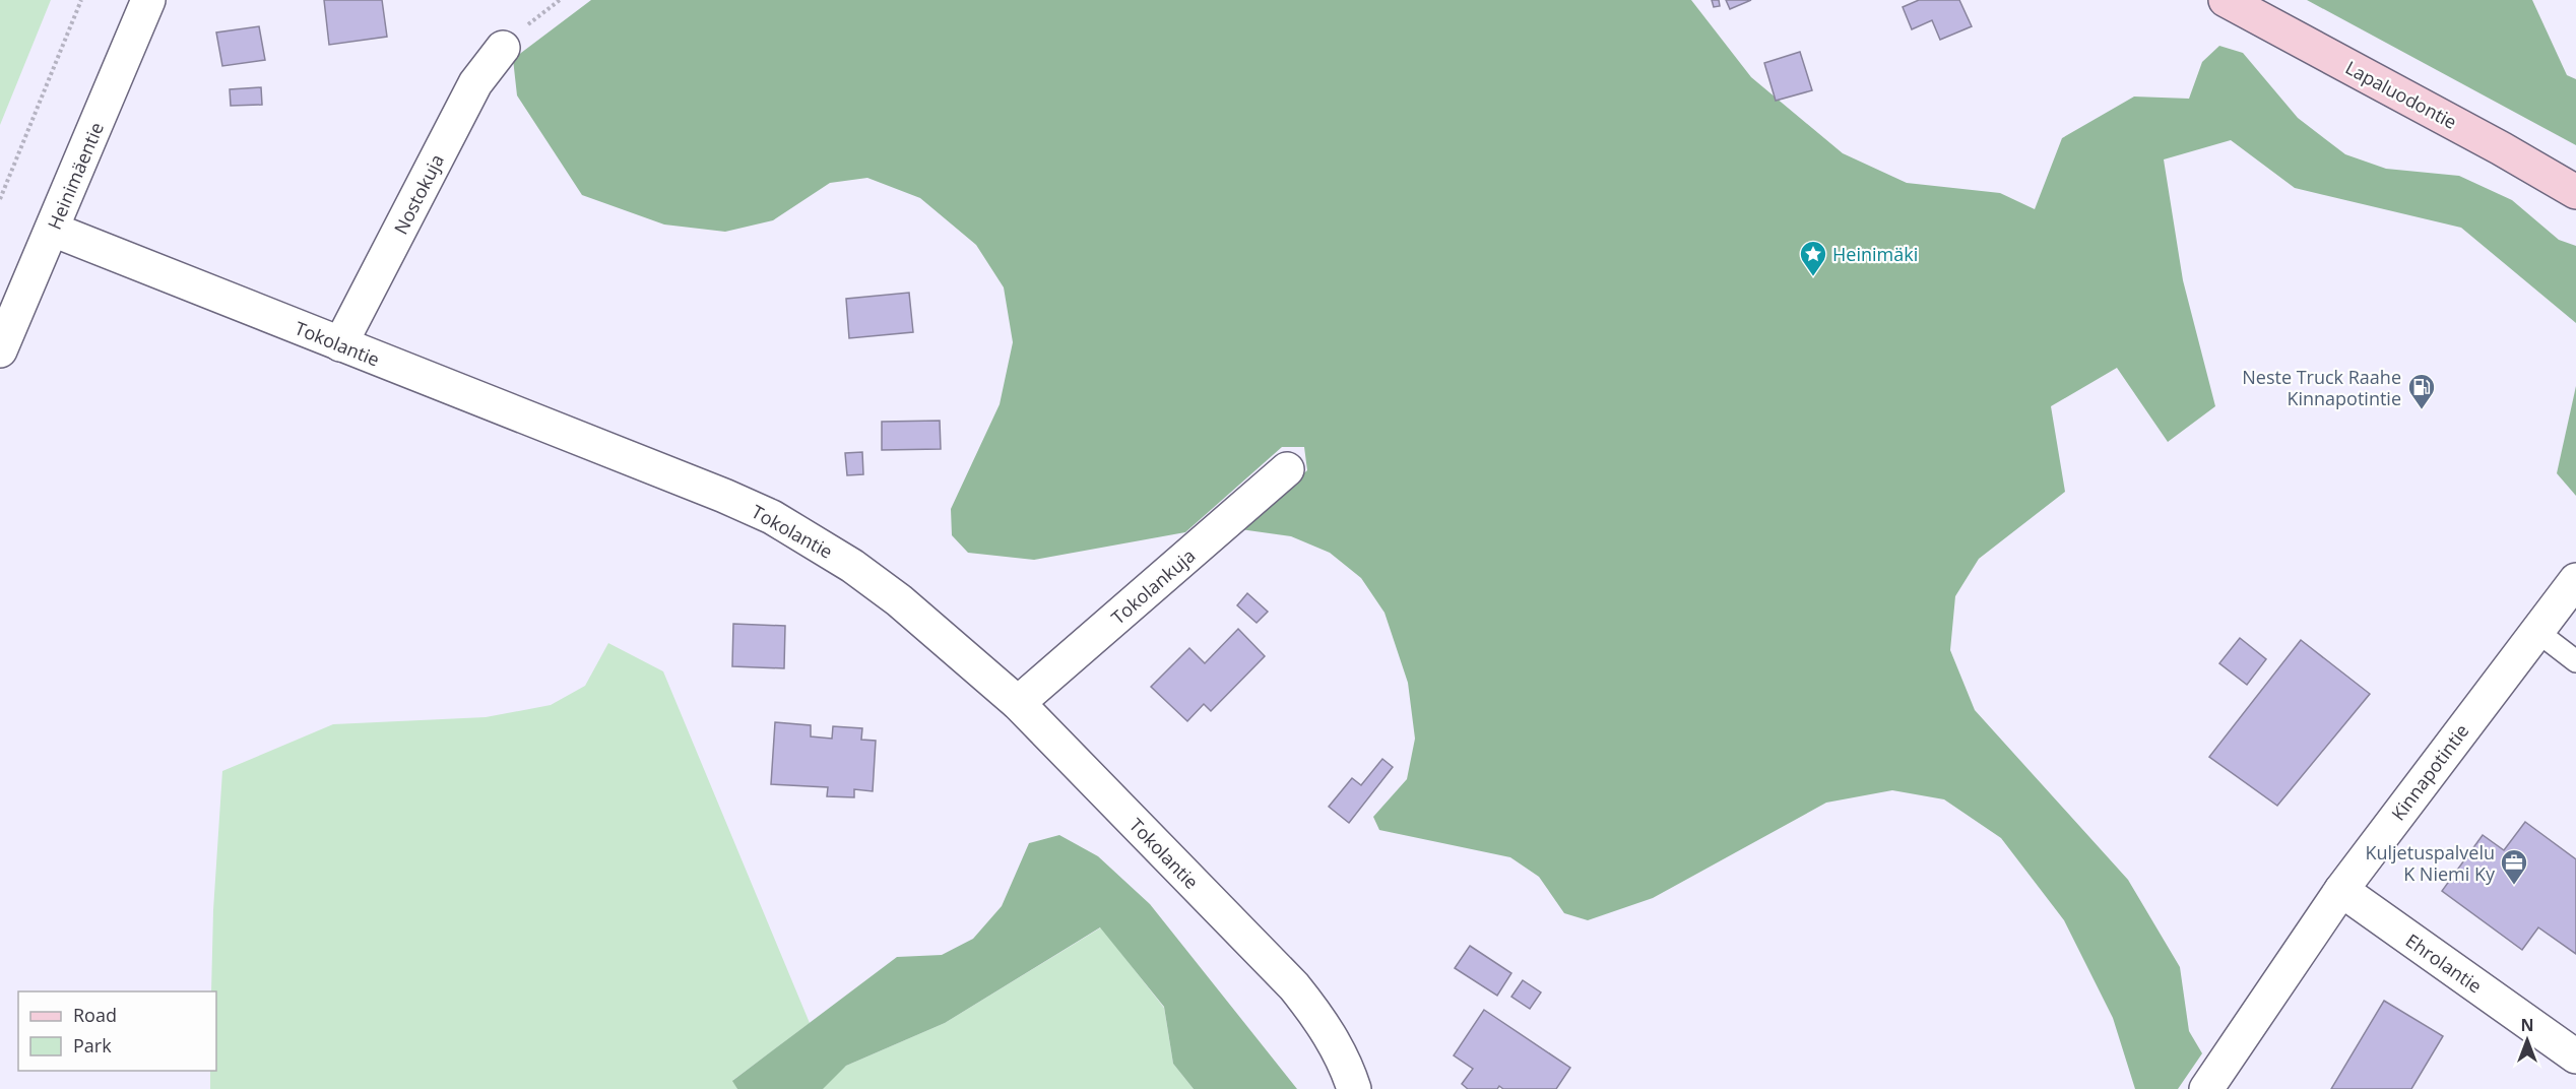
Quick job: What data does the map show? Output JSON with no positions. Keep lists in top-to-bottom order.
{
  "streets": {
    "main road": ["Lapaluodontie"],
    "street": [
      "Heinimäentie",
      "Nostokuja",
      "Tokolantie",
      "Tokolankuja",
      "Kinnapotintie",
      "Ehrolantie"
    ]
  },
  "crossings": [
    ["Heinimäentie", "Tokolantie"],
    ["Nostokuja", "Tokolantie"],
    ["Tokolantie", "Tokolankuja"],
    ["Kinnapotintie", "Ehrolantie"]
  ],
  "places": {
    "place": ["Heinimäki"],
    "fuel station": ["Neste Truck Raahe Kinnapotintie"],
    "office": ["Kuljetuspalvelu K Niemi Ky"]
  },
  "legend": ["Road", "Park"],
  "north": "top"
}
